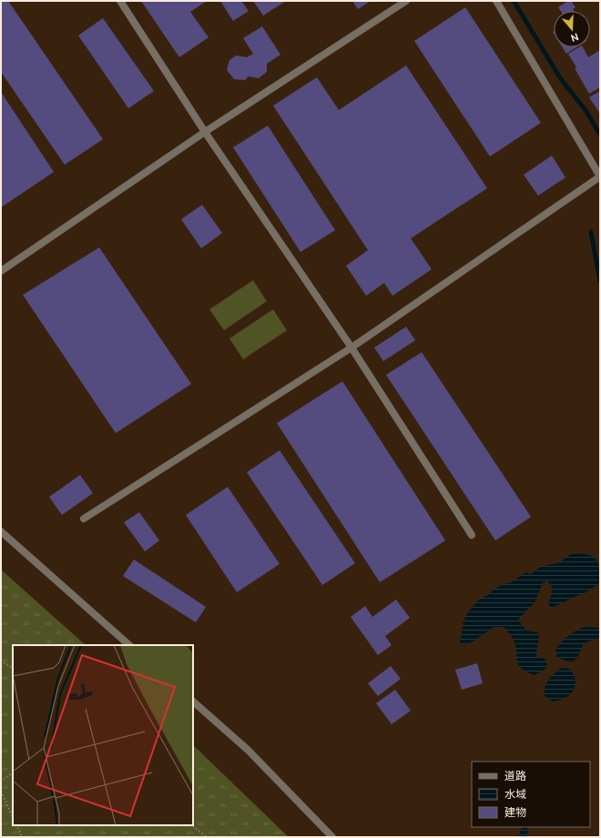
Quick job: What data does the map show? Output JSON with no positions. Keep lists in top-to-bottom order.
{
  "legend": ["道路", "水域", "建物"],
  "north": "bottom"
}
